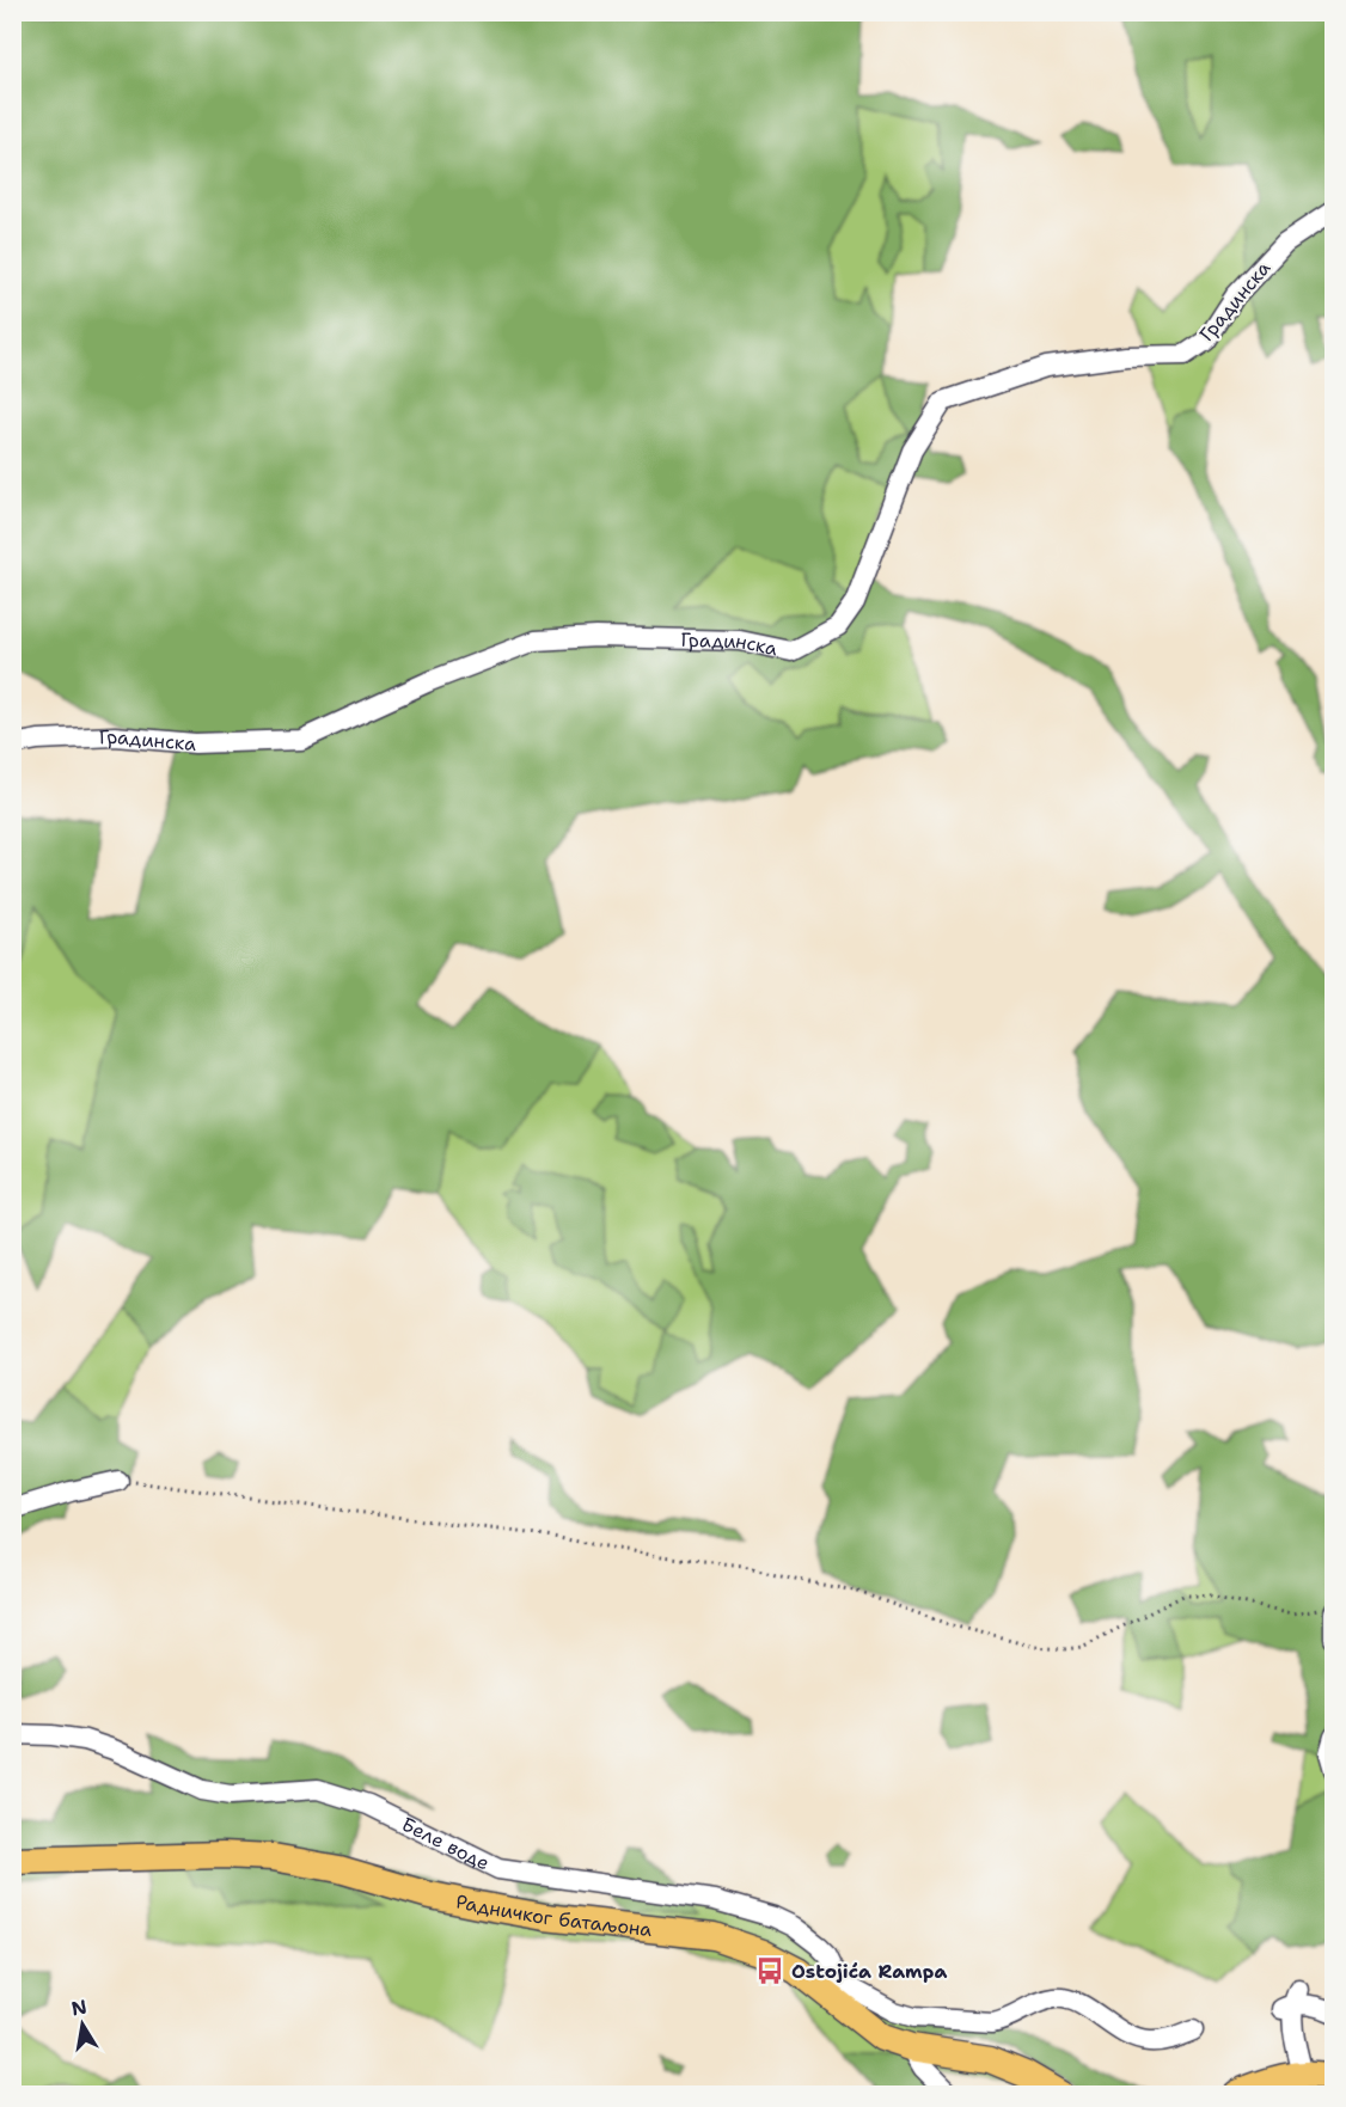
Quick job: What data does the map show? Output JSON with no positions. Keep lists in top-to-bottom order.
{
  "streets": {
    "main road": ["Радничког батаљона"],
    "street": ["Градинска", "Беле воде"]
  },
  "crossings": [
    ["Беле воде", "Радничког батаљона"]
  ],
  "places": {
    "bus stop": ["Ostojića Rampa"]
  },
  "north": "top"
}
